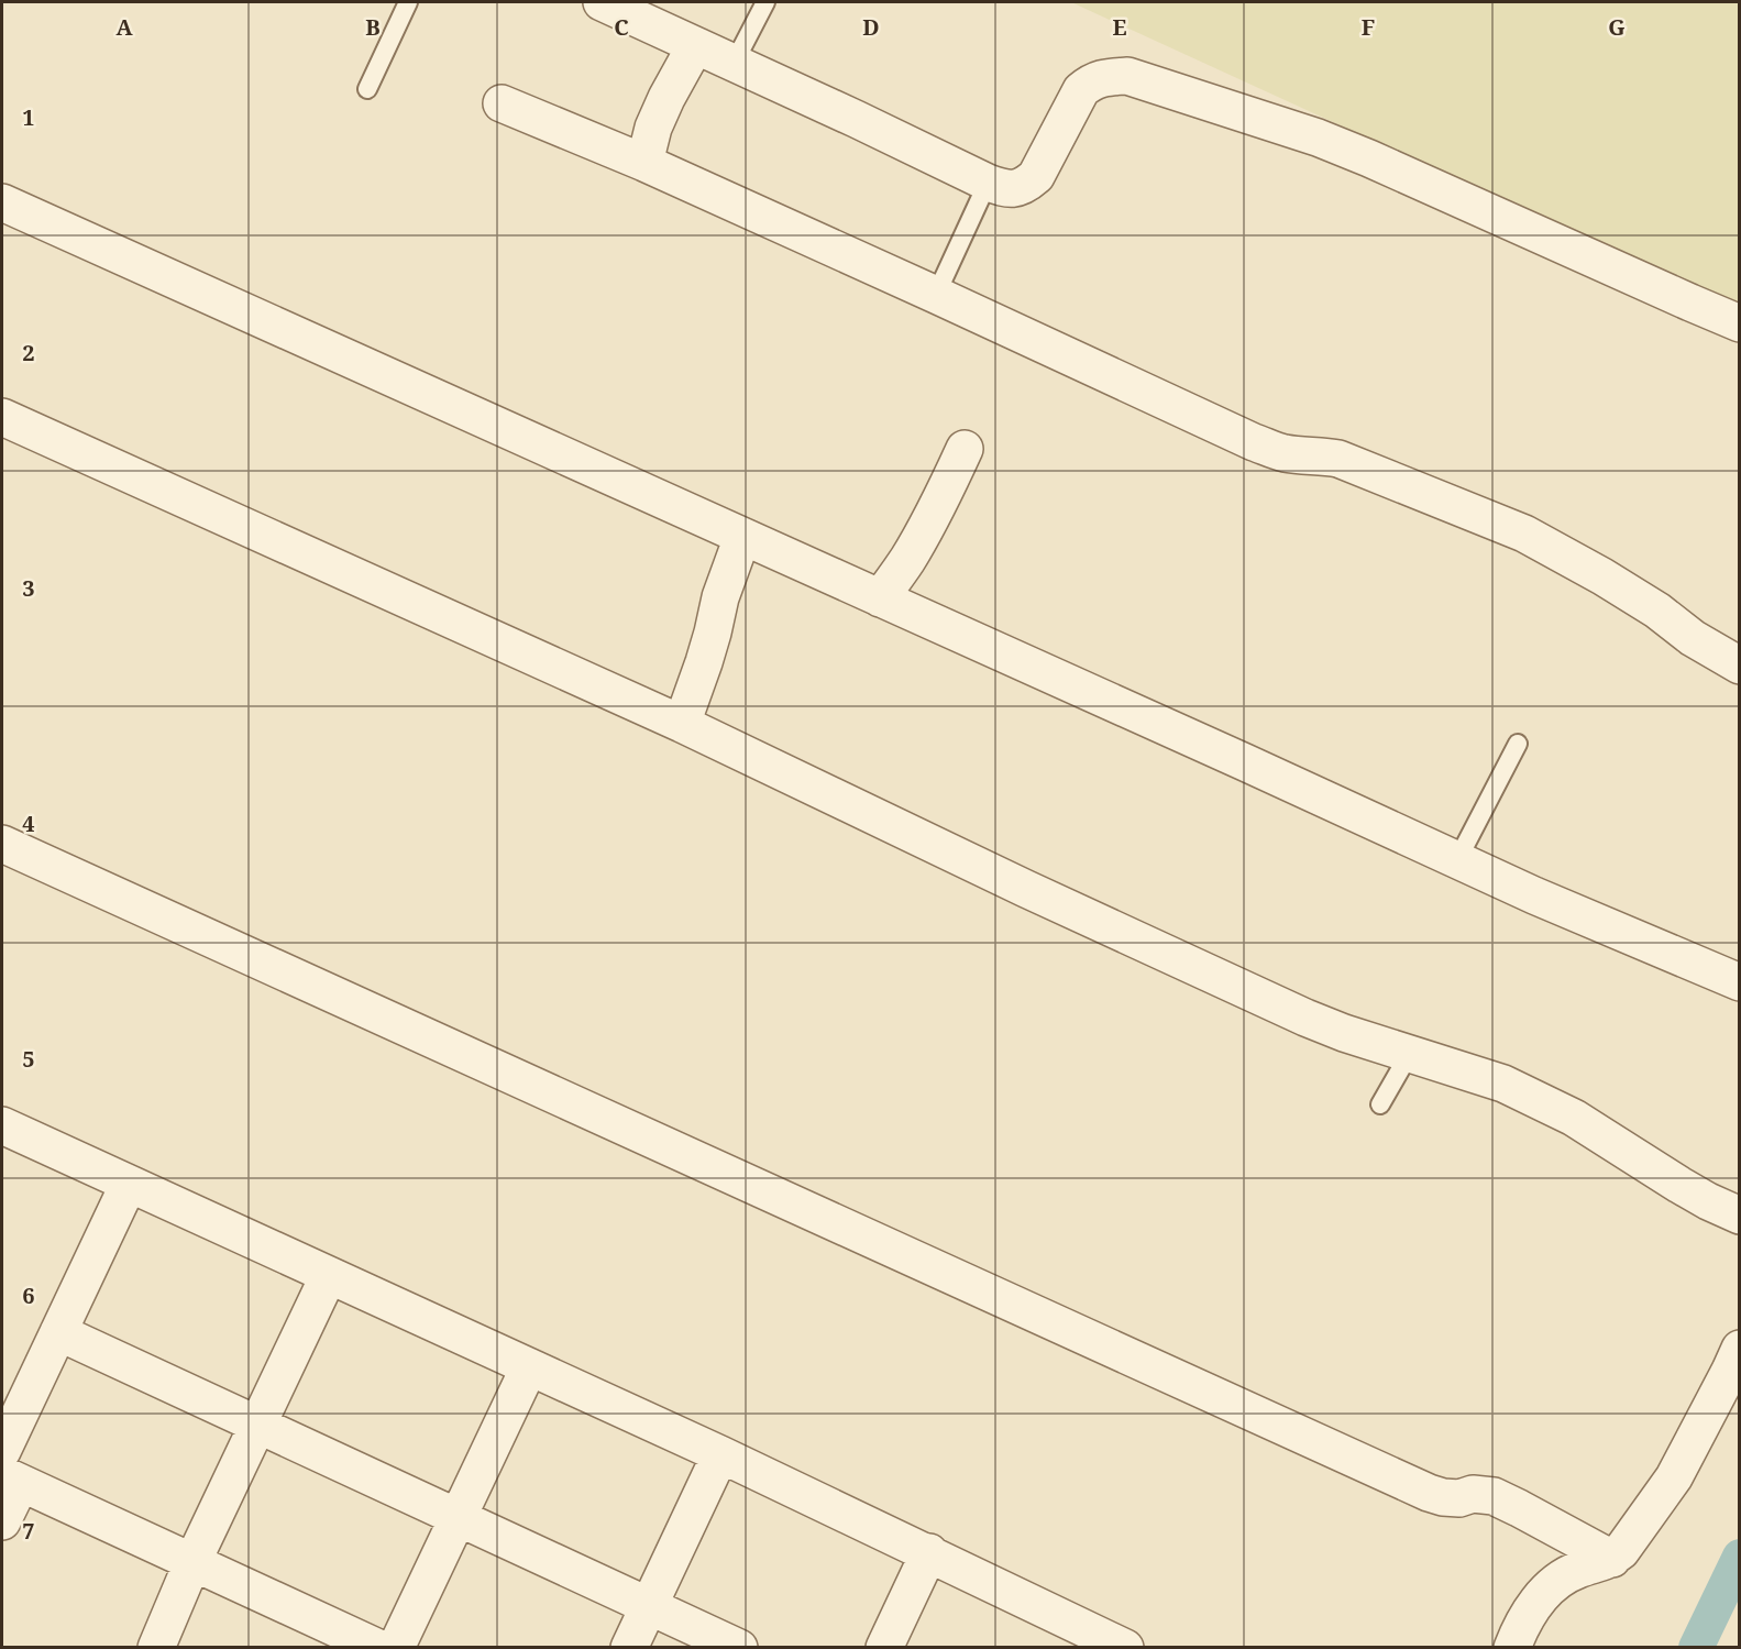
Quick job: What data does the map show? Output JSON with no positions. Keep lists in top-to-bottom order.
{
  "grid": {
    "columns": [
      "A",
      "B",
      "C",
      "D",
      "E",
      "F",
      "G"
    ],
    "rows": [
      "1",
      "2",
      "3",
      "4",
      "5",
      "6",
      "7"
    ]
  }
}
